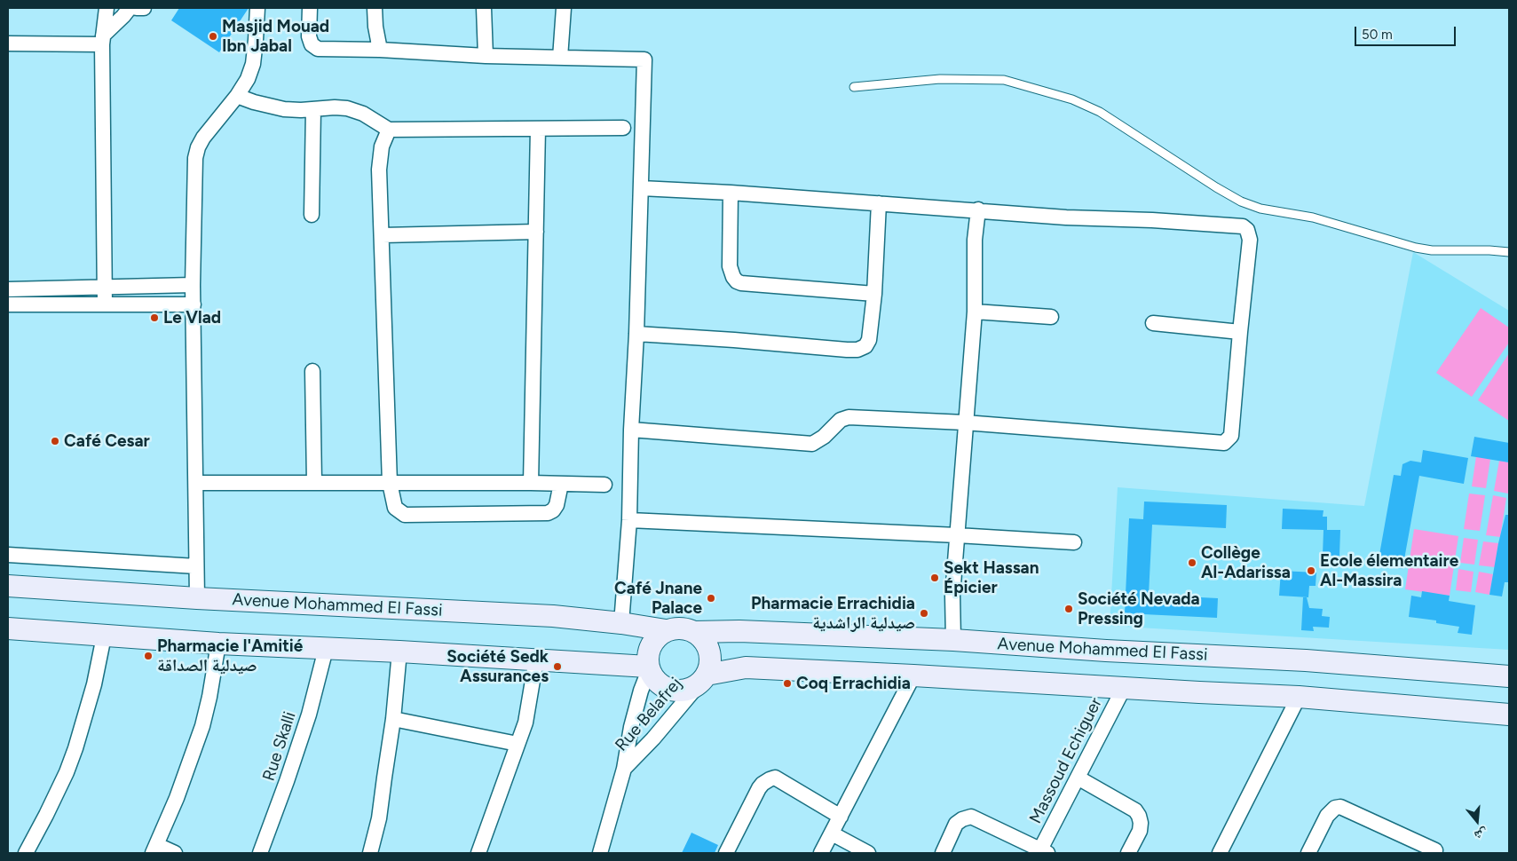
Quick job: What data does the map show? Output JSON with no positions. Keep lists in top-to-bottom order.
{
  "streets": {
    "main road": ["Avenue Mohammed El Fassi"],
    "street": ["Rue Belafrej", "Rue Skalli", "Massoud Echiguer"]
  },
  "crossings": [
    ["Avenue Mohammed El Fassi", "Rue Belafrej"]
  ],
  "places": [
    "Masjid Mouad Ibn Jabal",
    "Le Vlad",
    "Café Cesar",
    "Collège Al-Adarissa",
    "Ecole élementaire Al-Massira",
    "Sekt Hassan Épicier",
    "Café Jnane Palace",
    "Société Nevada Pressing",
    "Pharmacie Errachidia صيدلية الراشدية",
    "Pharmacie l'Amitié صيدلية الصداقة",
    "Société Sedk Assurances",
    "Coq Errachidia"
  ],
  "scale_bar": "50 m",
  "north": "bottom"
}
